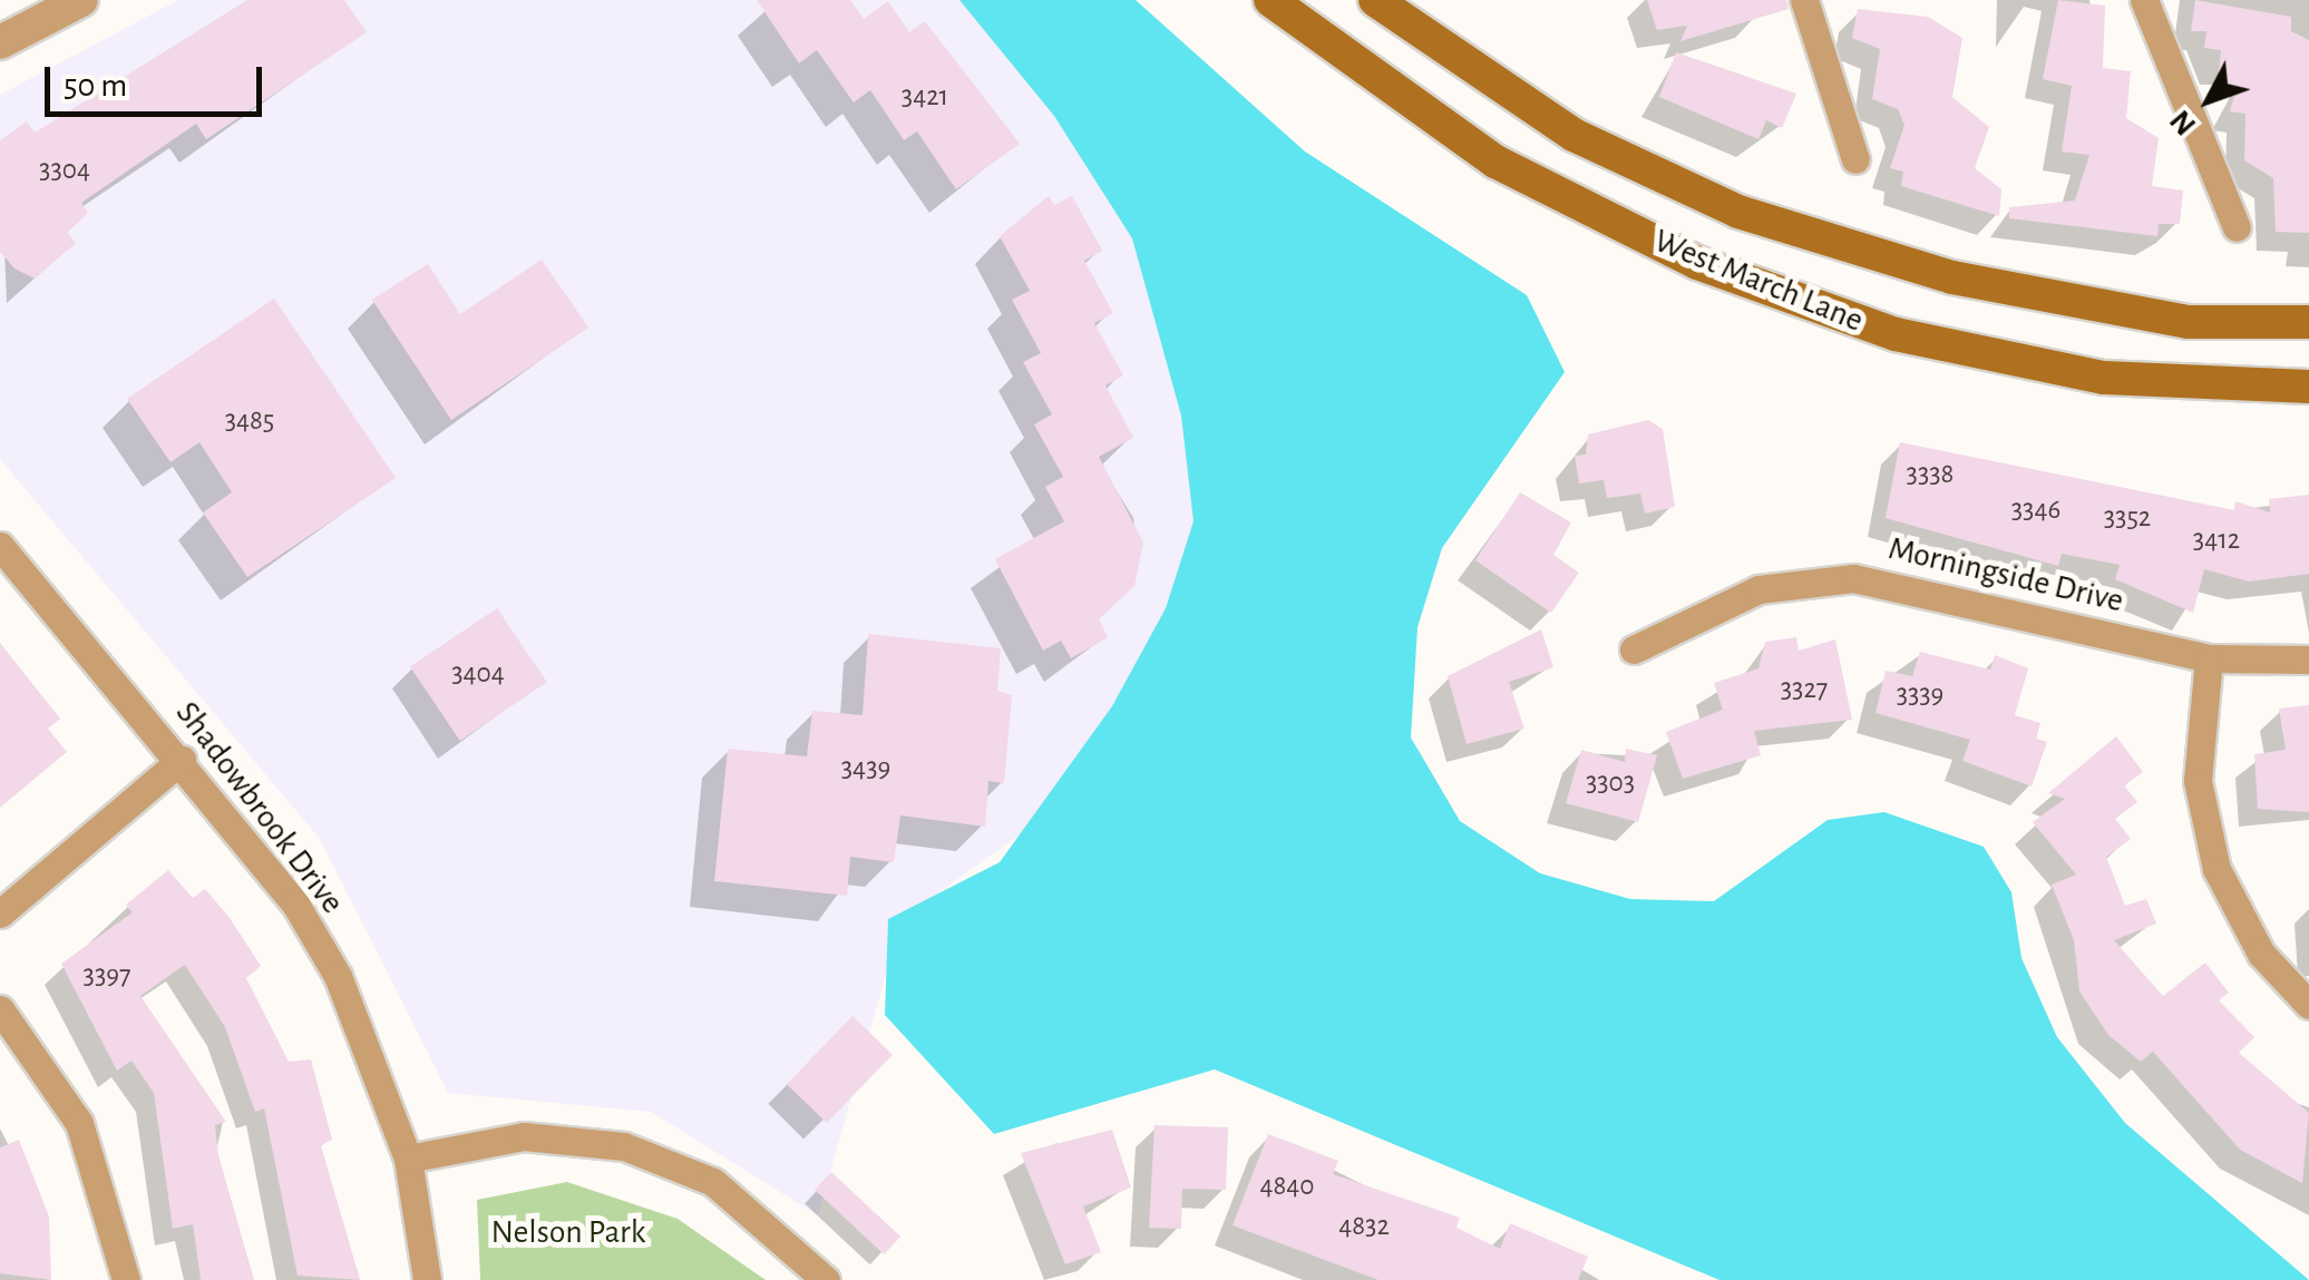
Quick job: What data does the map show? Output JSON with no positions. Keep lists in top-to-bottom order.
{
  "streets": {
    "main road": ["West March Lane"],
    "street": ["Morningside Drive", "Shadowbrook Drive"]
  },
  "parks": ["Nelson Park"],
  "house_numbers": [
    "3421",
    "3304",
    "3485",
    "3338",
    "3346",
    "3352",
    "3412",
    "3404",
    "3327",
    "3339",
    "3439",
    "3303",
    "3397",
    "4840",
    "4832"
  ],
  "scale_bar": "50 m",
  "north": "bottom left"
}
